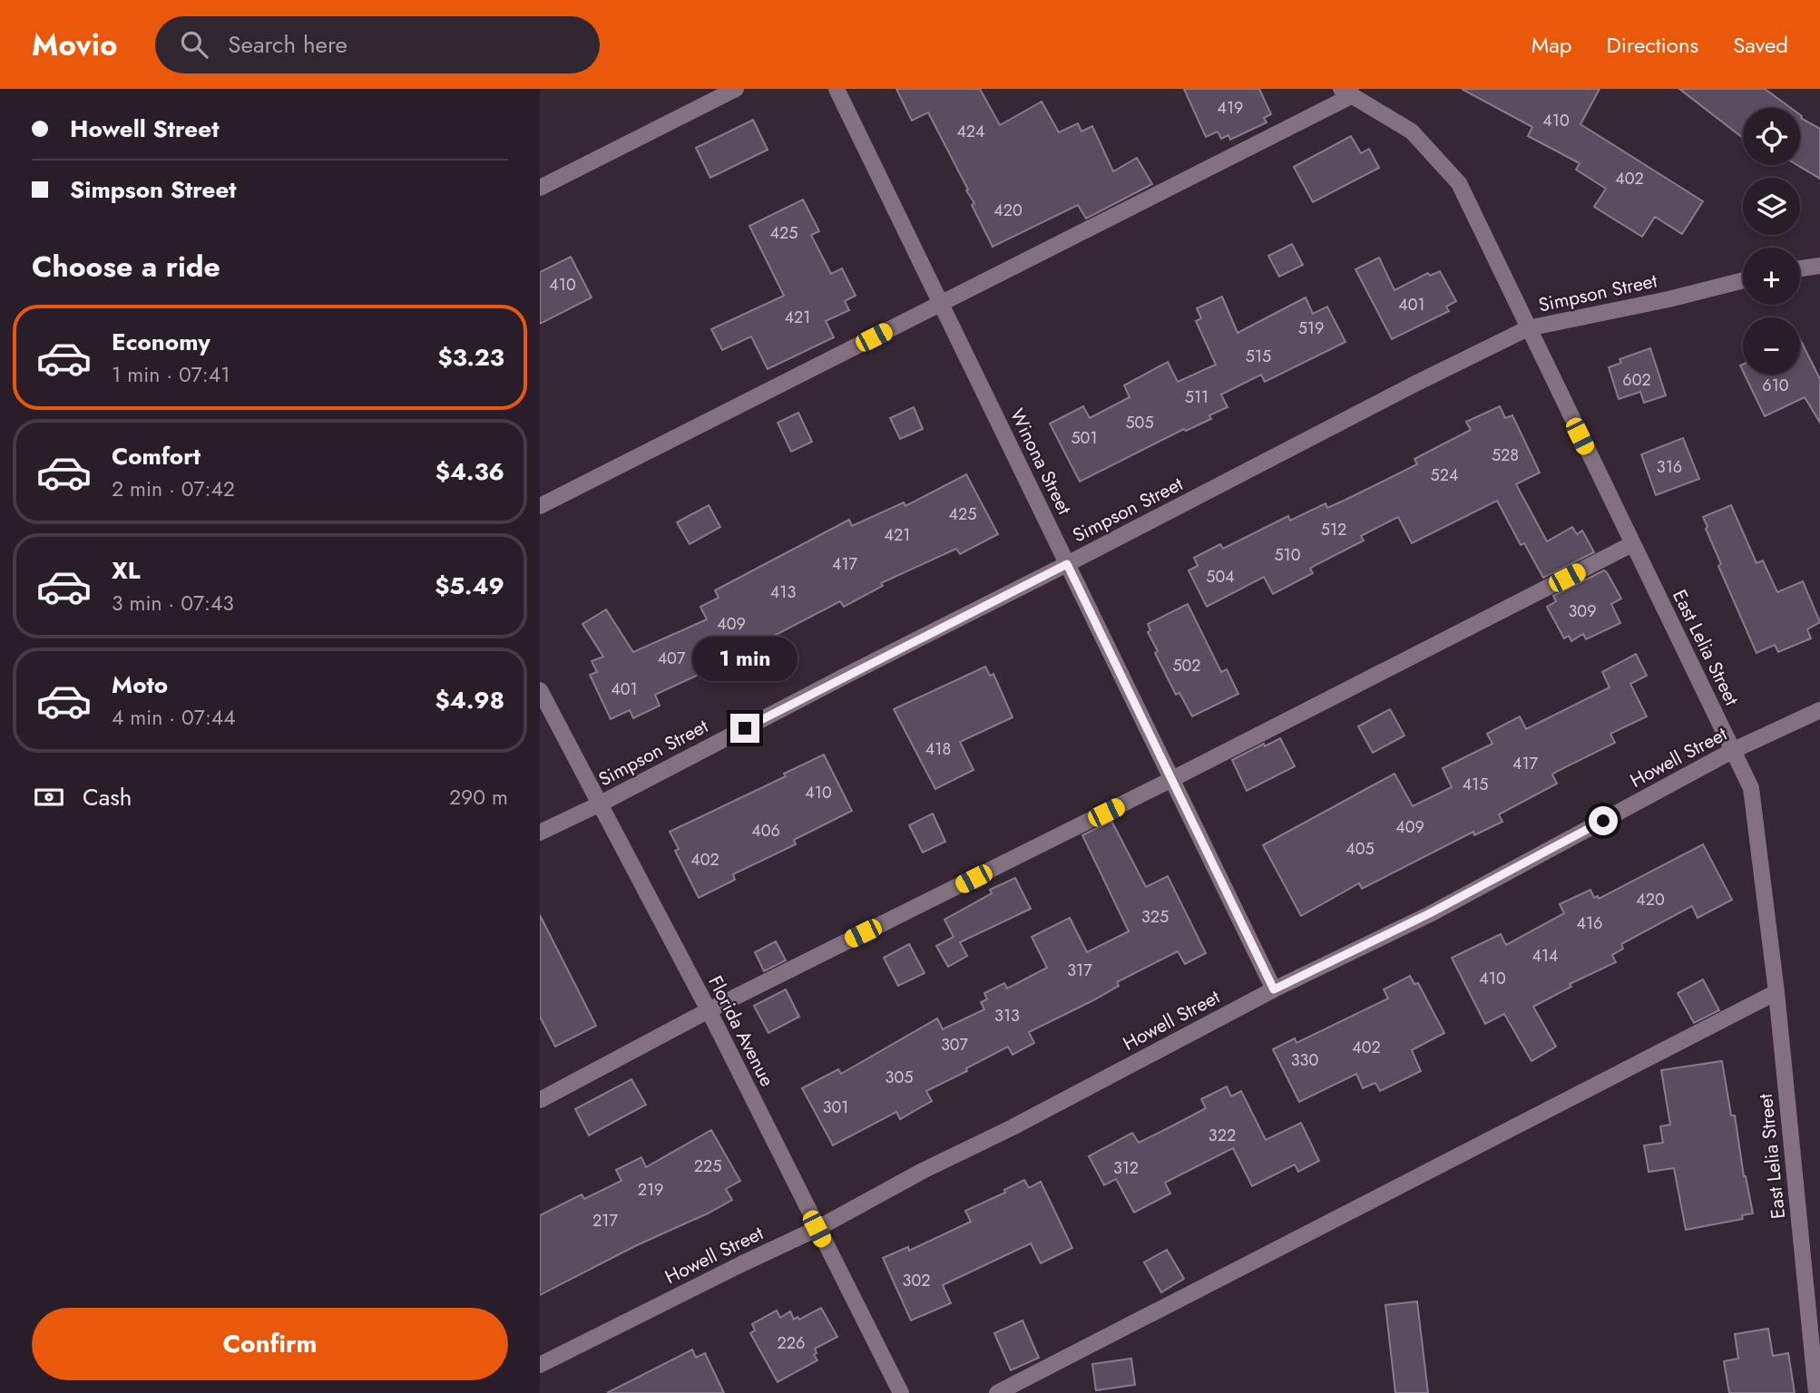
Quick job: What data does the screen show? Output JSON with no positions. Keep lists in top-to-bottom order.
{
  "streets": {
    "street": [
      "Simpson Street",
      "Winona Street",
      "East Lelia Street",
      "Howell Street",
      "Florida Avenue"
    ]
  },
  "crossings": [
    ["Simpson Street", "Winona Street"],
    ["Simpson Street", "East Lelia Street"],
    ["Simpson Street", "Florida Avenue"],
    ["Winona Street", "Howell Street"],
    ["East Lelia Street", "Howell Street"],
    ["Howell Street", "Florida Avenue"]
  ],
  "house_numbers": [
    "419",
    "410",
    "424",
    "402",
    "420",
    "425",
    "410",
    "401",
    "421",
    "519",
    "515",
    "602",
    "610",
    "511",
    "505",
    "501",
    "528",
    "316",
    "524",
    "425",
    "512",
    "421",
    "510",
    "417",
    "504",
    "413",
    "309",
    "409",
    "407",
    "502",
    "401",
    "418",
    "417",
    "415",
    "410",
    "409",
    "406",
    "405",
    "402",
    "420",
    "325",
    "416",
    "414",
    "317",
    "410",
    "313",
    "307",
    "402",
    "330",
    "305",
    "301",
    "322",
    "225",
    "312",
    "219",
    "217",
    "302",
    "226"
  ],
  "page": {
    "header": "Movio",
    "search": "Search here",
    "nav": ["Map", "Directions", "Saved"],
    "banner": ["Howell Street", "Simpson Street"],
    "map_buttons": ["+", "−"],
    "heading": "Choose a ride",
    "list": [
      {
        "name": "Economy",
        "note": "1 min · 07:41",
        "value": "$3.23"
      },
      {
        "name": "Comfort",
        "note": "2 min · 07:42",
        "value": "$4.36"
      },
      {
        "name": "XL",
        "note": "3 min · 07:43",
        "value": "$5.49"
      },
      {
        "name": "Moto",
        "note": "4 min · 07:44",
        "value": "$4.98"
      }
    ],
    "bubble": "1 min",
    "pay": ["Cash", "290 m"],
    "buttons": "Confirm"
  }
}
